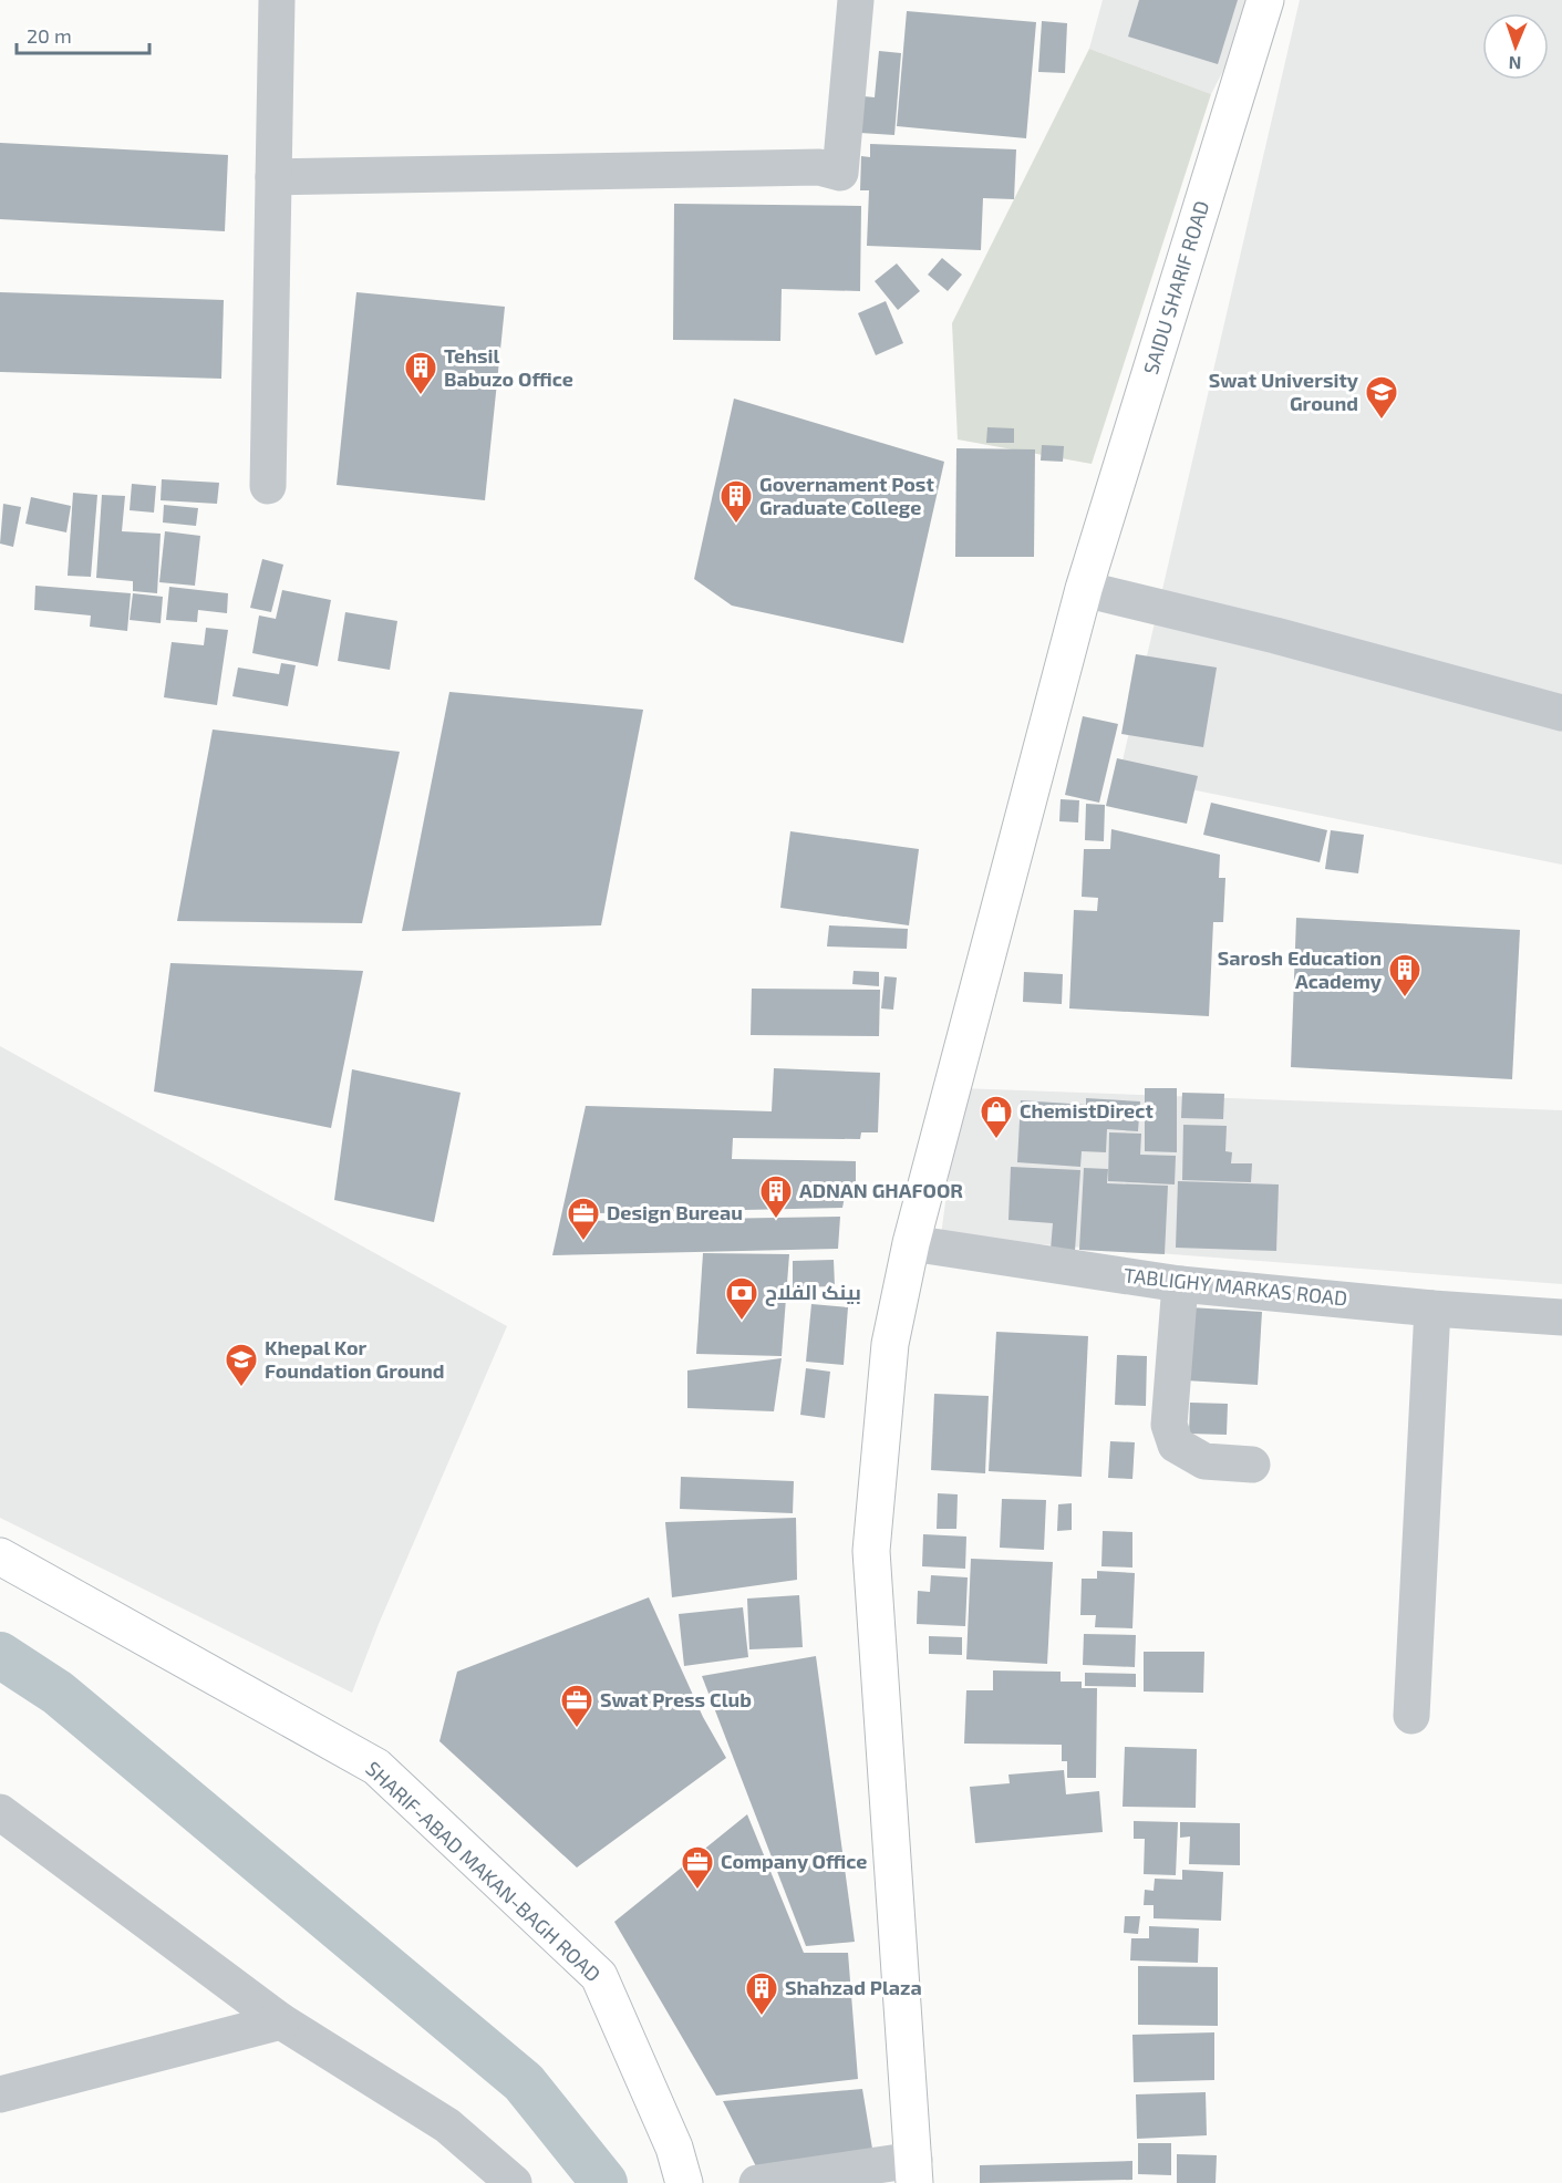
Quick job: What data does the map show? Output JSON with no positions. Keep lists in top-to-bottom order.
{
  "streets": {
    "main road": ["SAIDU SHARIF ROAD", "SHARIF-ABAD MAKAN-BAGH ROAD"],
    "street": ["TABLIGHY MARKAS ROAD"]
  },
  "places": {
    "building": [
      "Tehsil Babuzo Office",
      "Governament Post Graduate College",
      "Sarosh Education Academy",
      "ADNAN GHAFOOR",
      "Shahzad Plaza"
    ],
    "school or university": ["Swat University Ground", "Khepal Kor Foundation Ground"],
    "shop": ["ChemistDirect"],
    "office": ["Design Bureau", "Swat Press Club", "Company Office"],
    "bank": ["بینک الفلاح"]
  },
  "scale_bar": "20 m",
  "north": "bottom"
}
